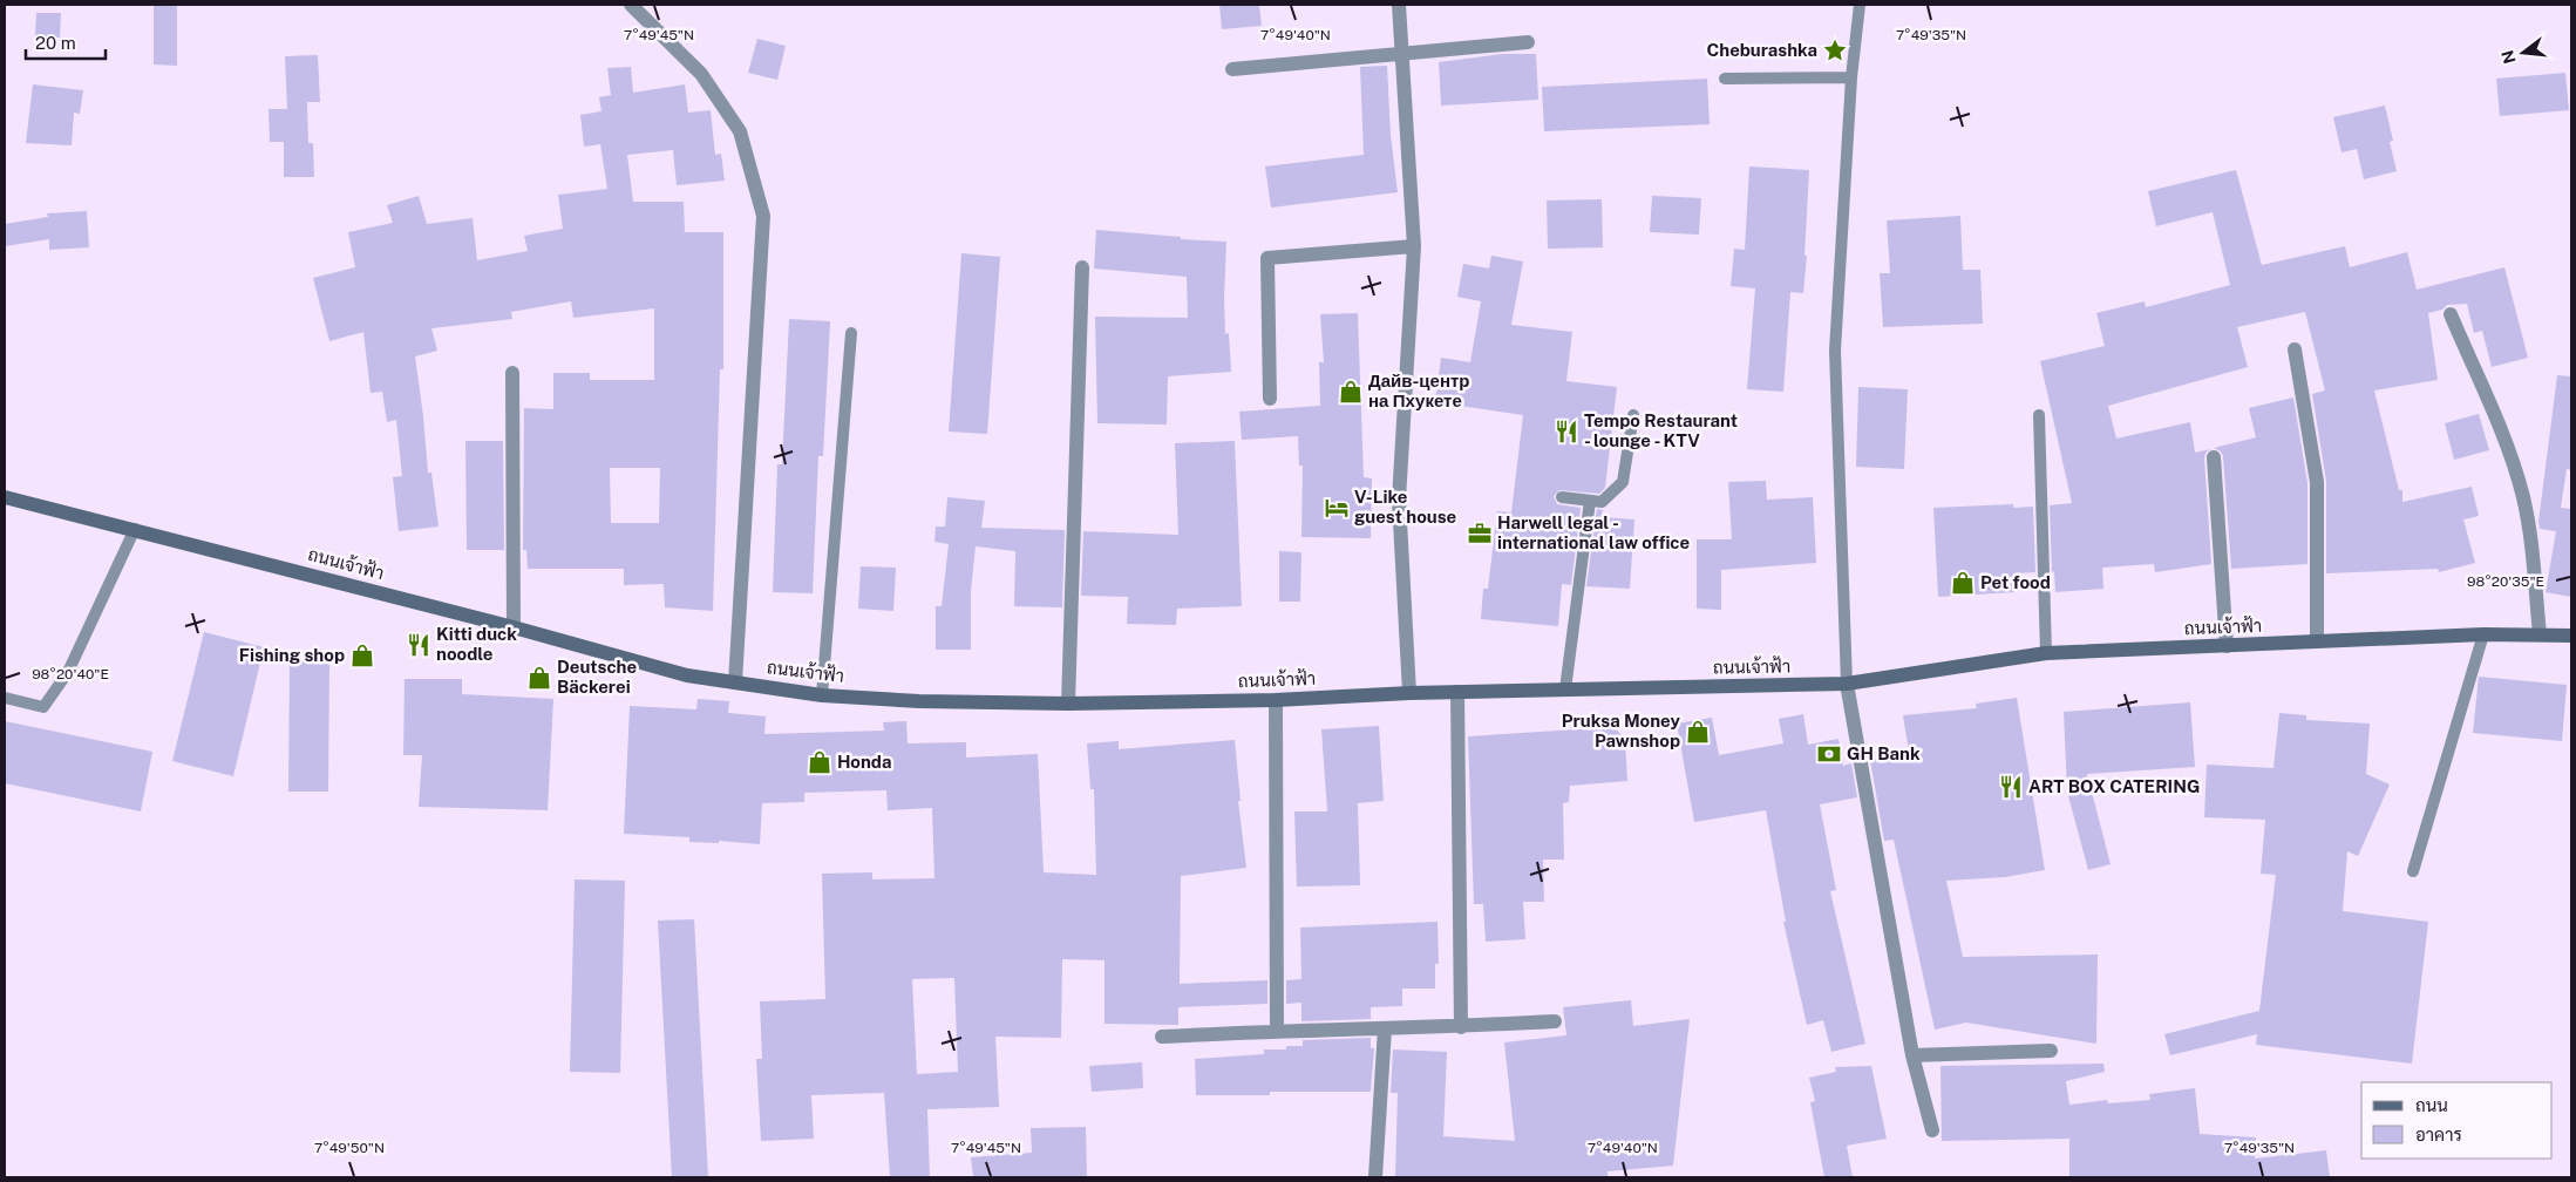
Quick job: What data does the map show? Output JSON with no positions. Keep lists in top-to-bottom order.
{
  "streets": {
    "main road": ["ถนนเจ้าฟ้า"]
  },
  "places": {
    "place": ["Cheburashka"],
    "shop": [
      "Дайв-центр на Пхукете",
      "Pet food",
      "Fishing shop",
      "Deutsche Bäckerei",
      "Pruksa Money Pawnshop",
      "Honda"
    ],
    "restaurant": ["Tempo Restaurant - lounge - KTV", "Kitti duck noodle", "ART BOX CATERING"],
    "hotel": ["V-Like guest house"],
    "office": ["Harwell legal - international law office"],
    "bank": ["GH Bank"]
  },
  "legend": ["ถนน", "อาคาร"],
  "scale_bar": "20 m",
  "north": "left",
  "coordinates": [
    "7°49'45\"N",
    "7°49'40\"N",
    "7°49'35\"N",
    "98°20'35\"E",
    "98°20'40\"E",
    "7°49'50\"N"
  ]
}
